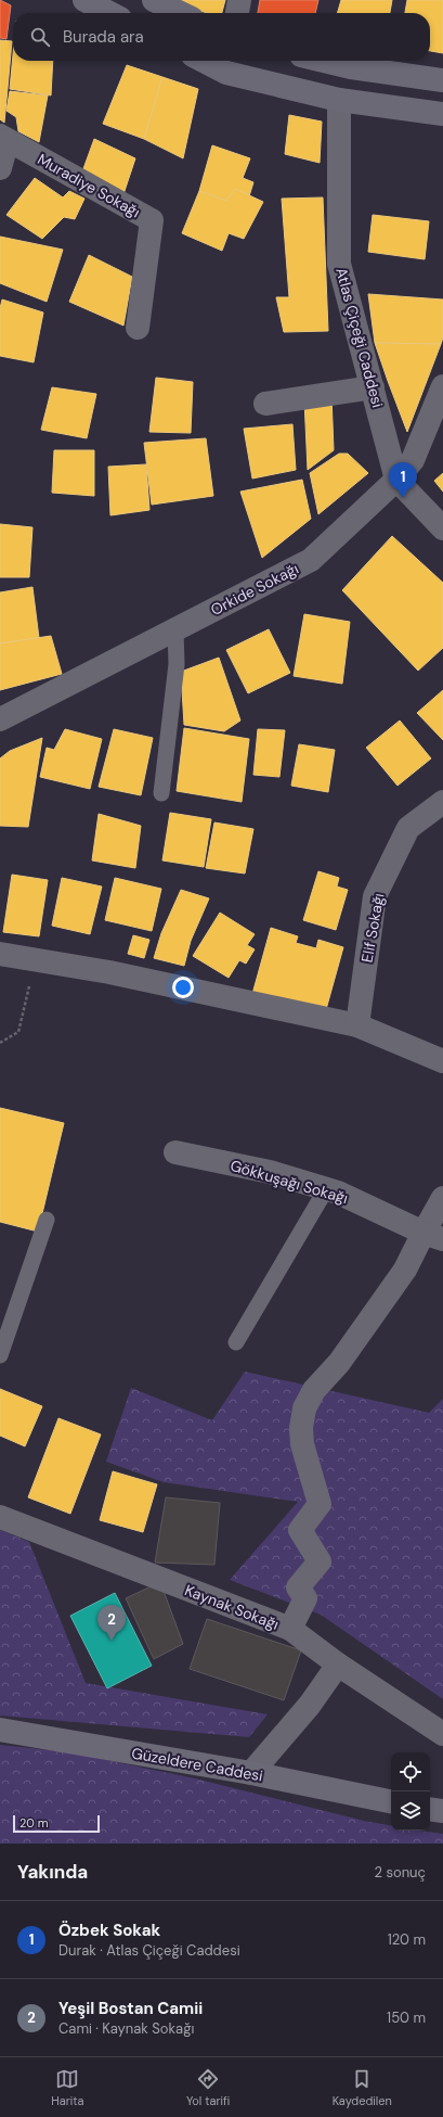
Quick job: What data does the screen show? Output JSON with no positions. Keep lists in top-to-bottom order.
{
  "streets": {
    "main road": ["Güzeldere Caddesi"],
    "street": [
      "Muradiye Sokağı",
      "Atlas Çiçeği Caddesi",
      "Orkide Sokağı",
      "Elif Sokağı",
      "Gökkuşağı Sokağı",
      "Kaynak Sokağı"
    ]
  },
  "crossings": [
    ["Atlas Çiçeği Caddesi", "Orkide Sokağı"]
  ],
  "scale_bar": "20 m",
  "page": {
    "search": "Burada ara",
    "pins": ["1", "2"],
    "scale": "20 m",
    "heading": ["Yakında", "2 sonuç"],
    "list": [
      {
        "mark": "1",
        "name": "Özbek Sokak",
        "note": "Durak · Atlas Çiçeği Caddesi",
        "value": "120 m"
      },
      {
        "mark": "2",
        "name": "Yeşil Bostan Camii",
        "note": "Cami · Kaynak Sokağı",
        "value": "150 m"
      }
    ],
    "nav": ["Harita", "Yol tarifi", "Kaydedilen"]
  }
}
